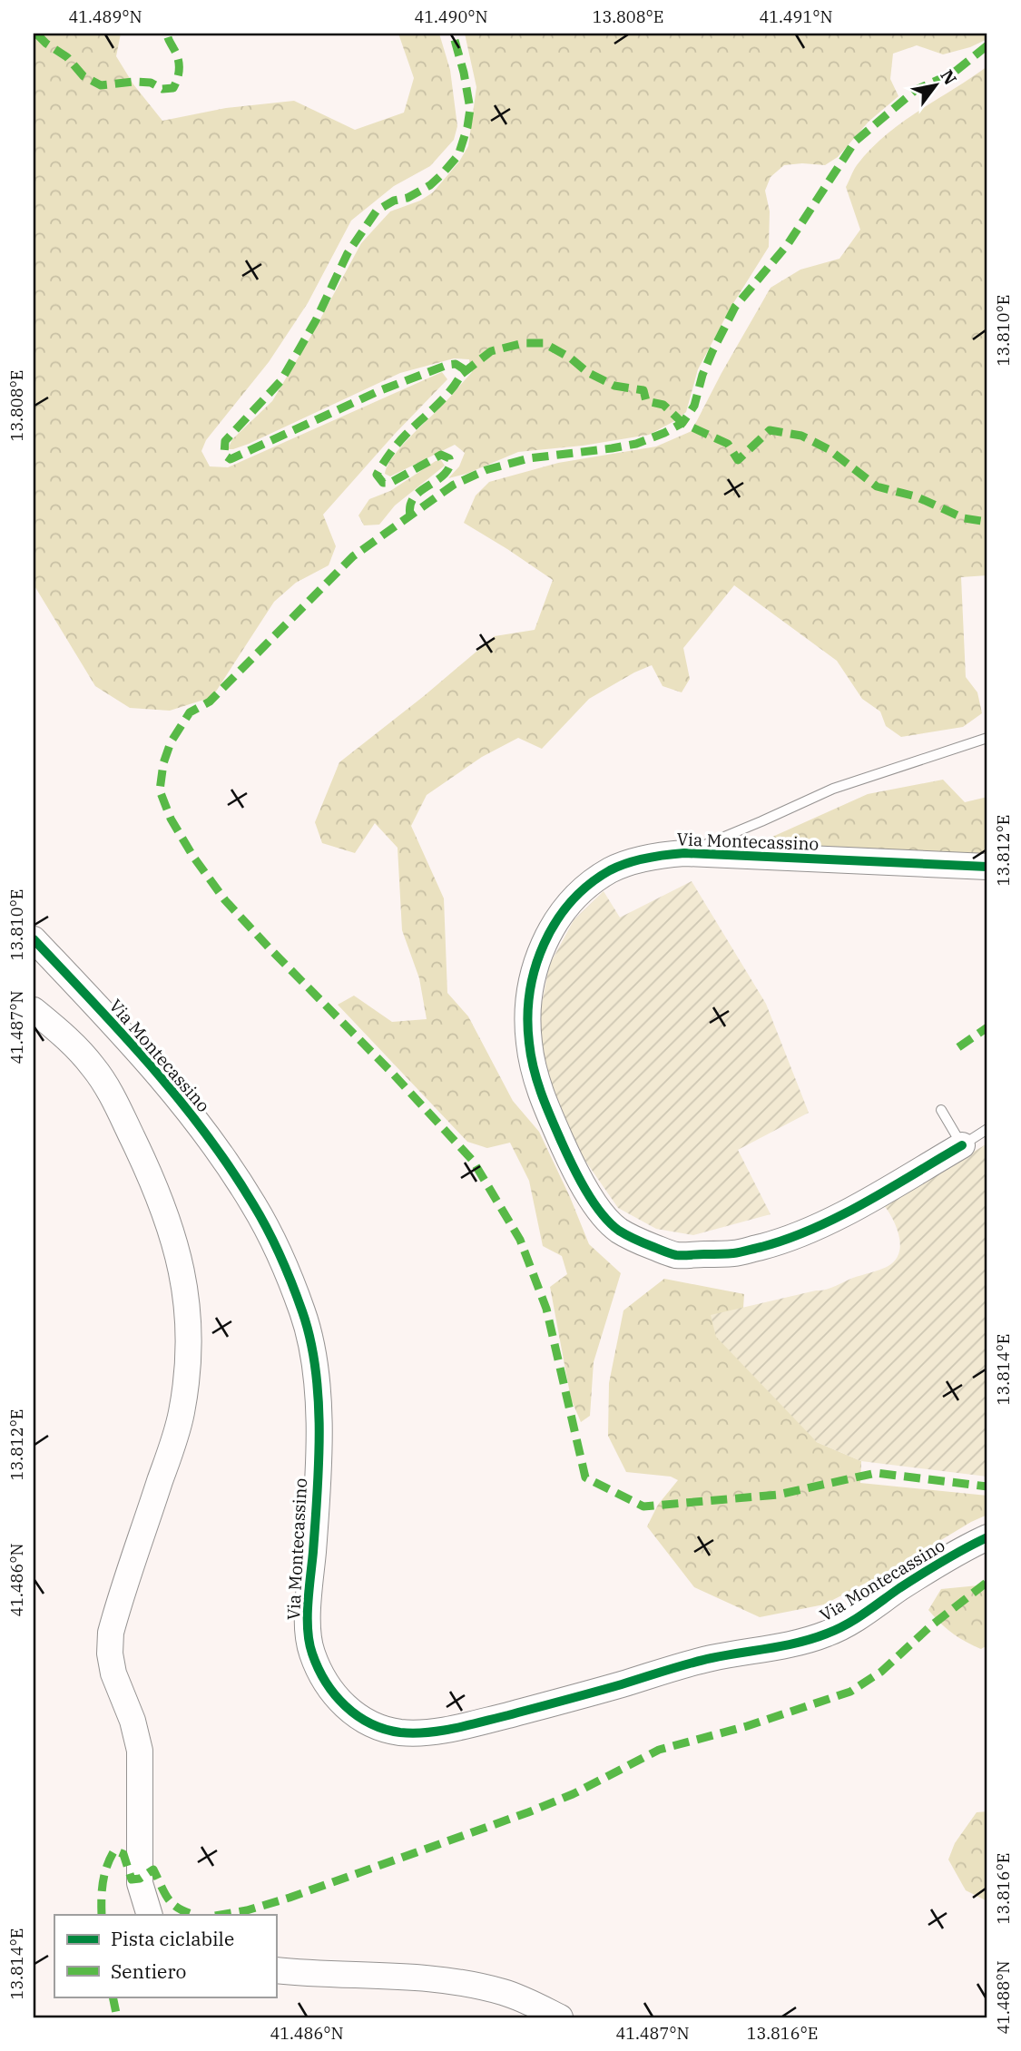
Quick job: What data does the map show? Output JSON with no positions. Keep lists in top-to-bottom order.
{
  "streets": {
    "street": ["Via Montecassino"]
  },
  "legend": ["Pista ciclabile", "Sentiero"],
  "north": "top right",
  "coordinates": [
    "41.489°N",
    "41.490°N",
    "13.808°E",
    "41.491°N",
    "13.810°E",
    "13.812°E",
    "41.487°N",
    "13.814°E",
    "41.486°N",
    "13.816°E",
    "41.488°N"
  ]
}
